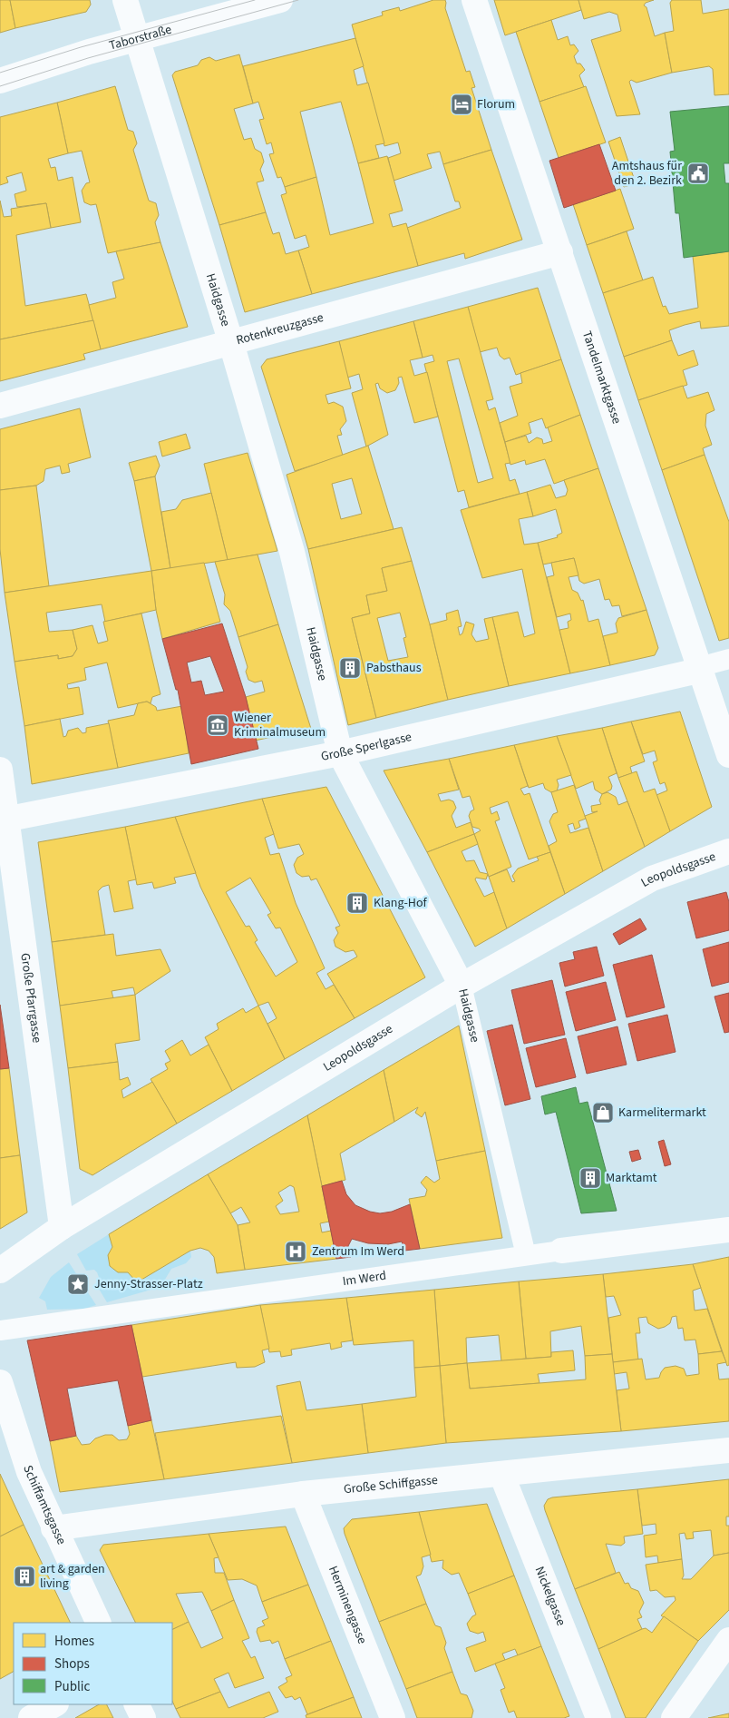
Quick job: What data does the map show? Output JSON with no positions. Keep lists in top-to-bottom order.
{
  "streets": {
    "street": [
      "Taborstraße",
      "Haidgasse",
      "Rotenkreuzgasse",
      "Tandelmarktgasse",
      "Große Sperlgasse",
      "Leopoldsgasse",
      "Große Pfarrgasse",
      "Im Werd",
      "Große Schiffgasse",
      "Schiffamtsgasse",
      "Nickelgasse",
      "Herminengasse"
    ]
  },
  "crossings": [
    ["Taborstraße", "Haidgasse"],
    ["Haidgasse", "Rotenkreuzgasse"],
    ["Haidgasse", "Große Sperlgasse"],
    ["Haidgasse", "Leopoldsgasse"],
    ["Haidgasse", "Im Werd"],
    ["Rotenkreuzgasse", "Tandelmarktgasse"],
    ["Tandelmarktgasse", "Große Sperlgasse"],
    ["Große Sperlgasse", "Große Pfarrgasse"],
    ["Leopoldsgasse", "Große Pfarrgasse"],
    ["Große Schiffgasse", "Schiffamtsgasse"],
    ["Große Schiffgasse", "Nickelgasse"],
    ["Große Schiffgasse", "Herminengasse"]
  ],
  "places": {
    "hotel": ["Florum"],
    "public building": ["Amtshaus für den 2. Bezirk"],
    "building": [
      "Pabsthaus",
      "Klang-Hof",
      "Marktamt",
      "art & garden living"
    ],
    "museum": ["Wiener Kriminalmuseum"],
    "shop": ["Karmelitermarkt"],
    "hospital": ["Zentrum Im Werd"],
    "place": ["Jenny-Strasser-Platz"]
  },
  "legend": ["Homes", "Shops", "Public"]
}
